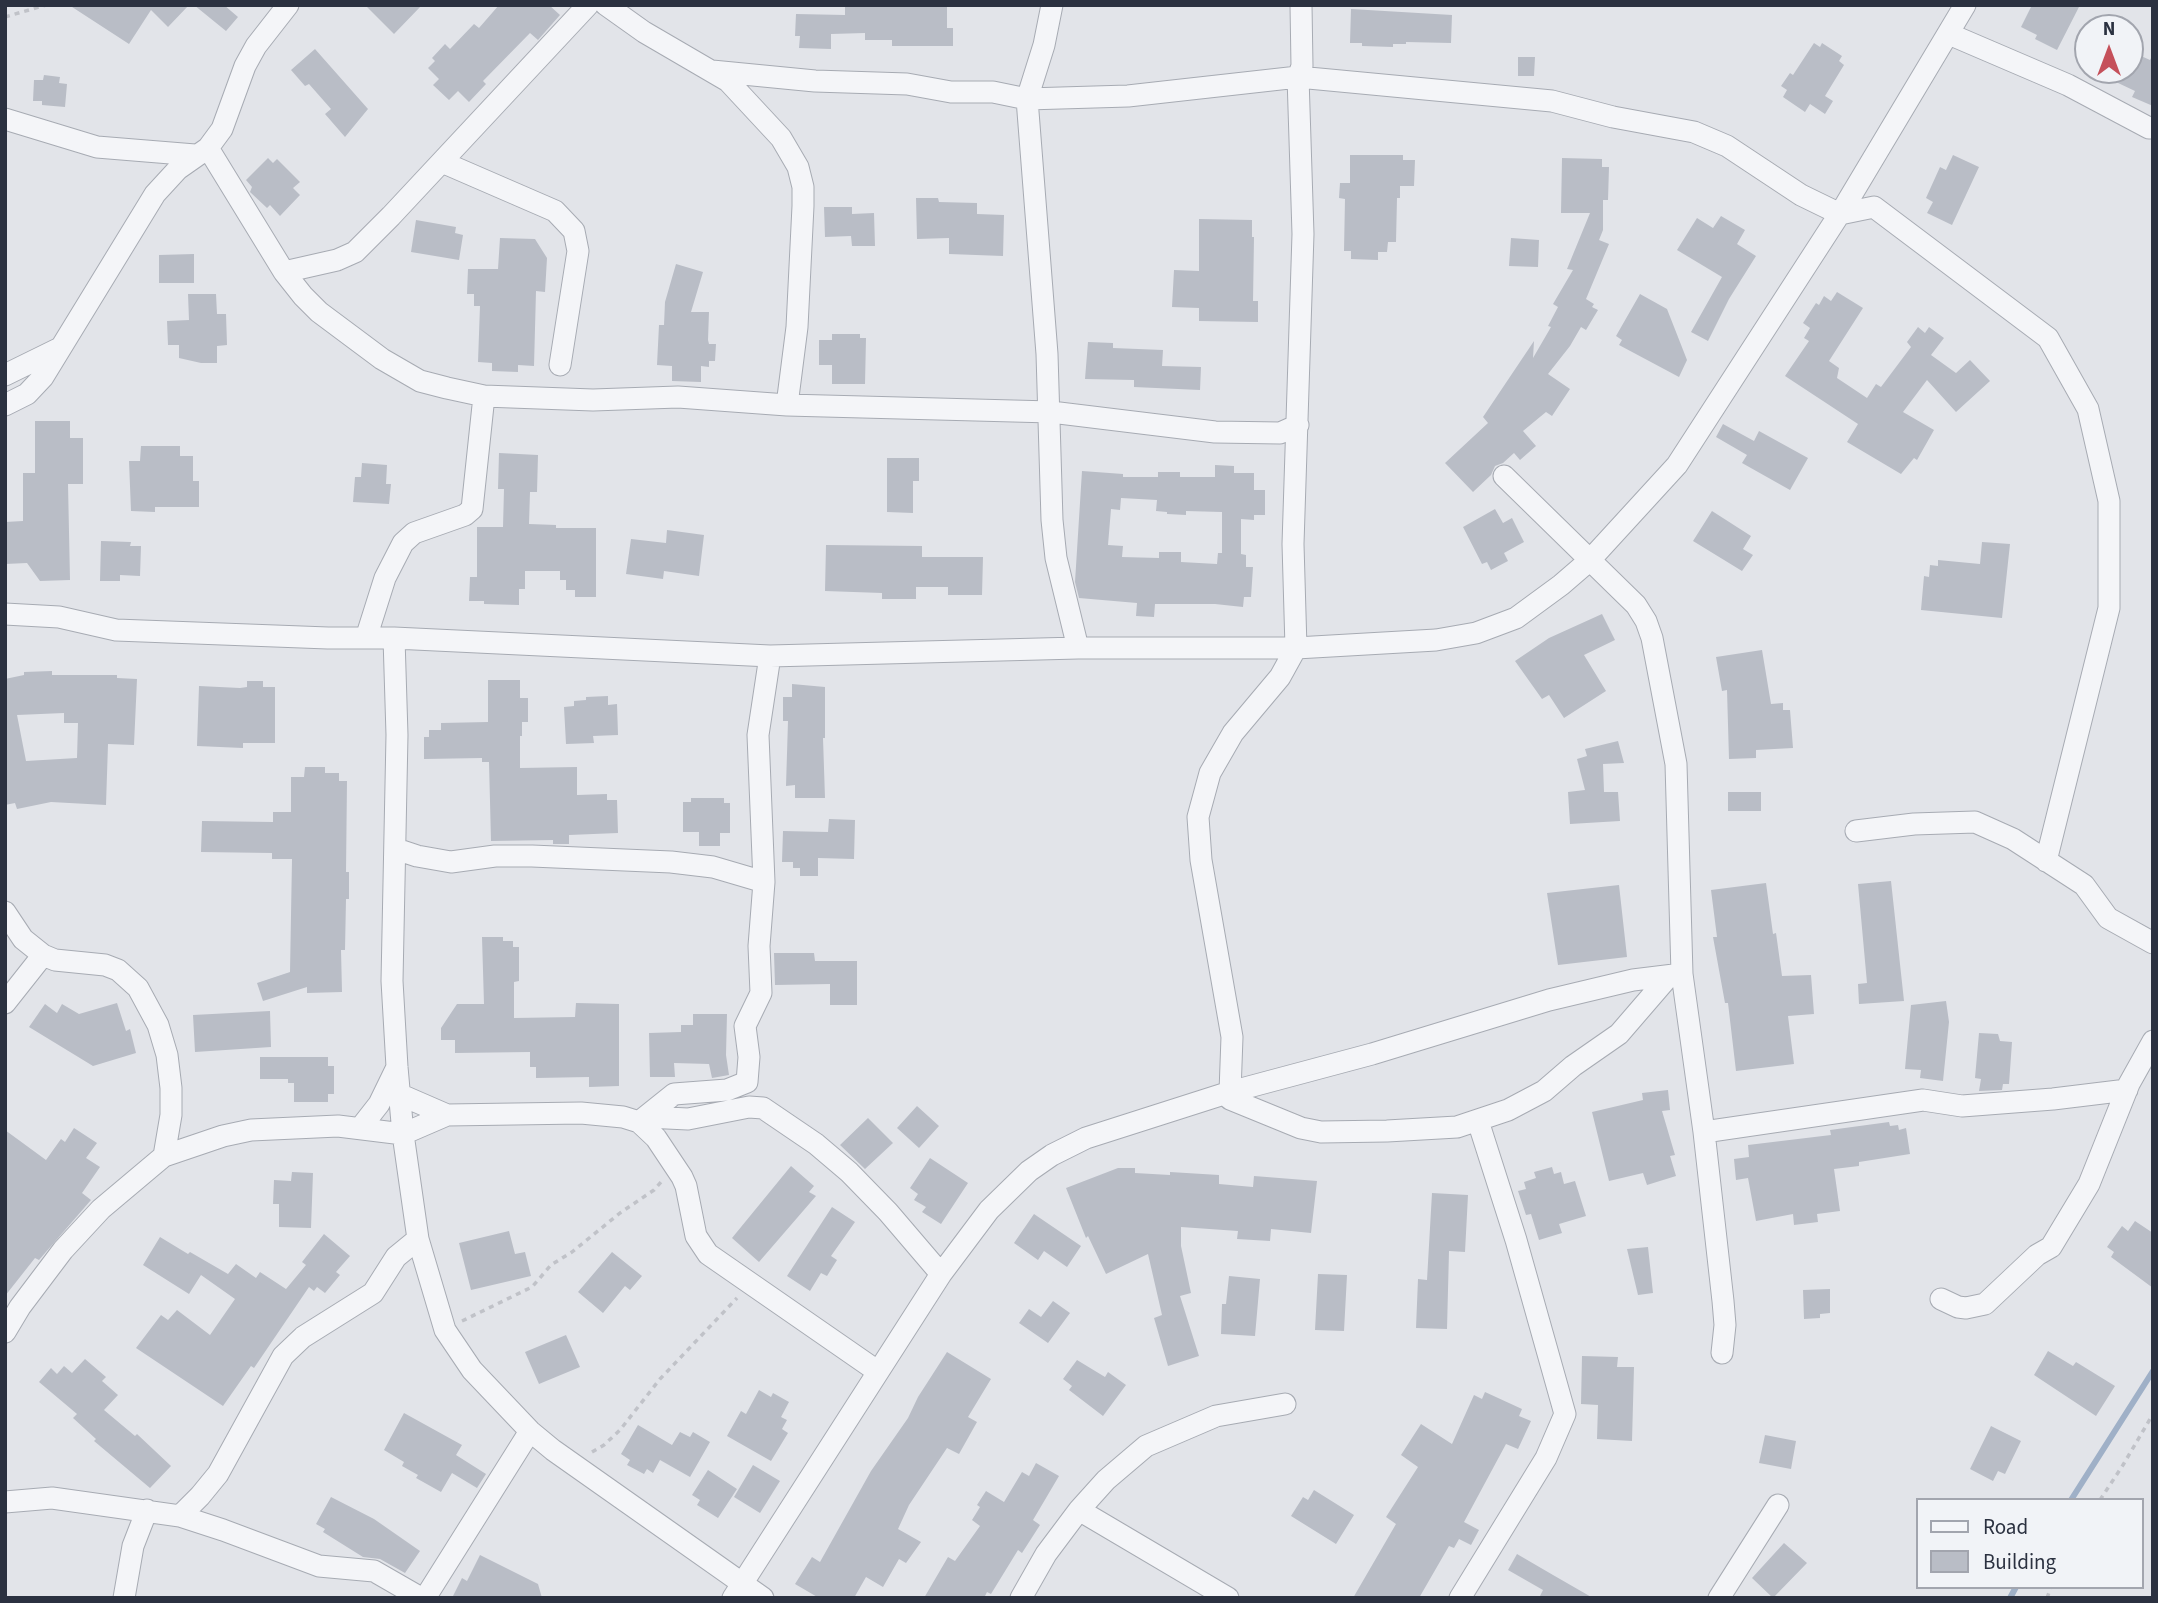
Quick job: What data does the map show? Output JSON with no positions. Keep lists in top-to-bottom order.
{
  "legend": ["Road", "Building"],
  "north": "top"
}
